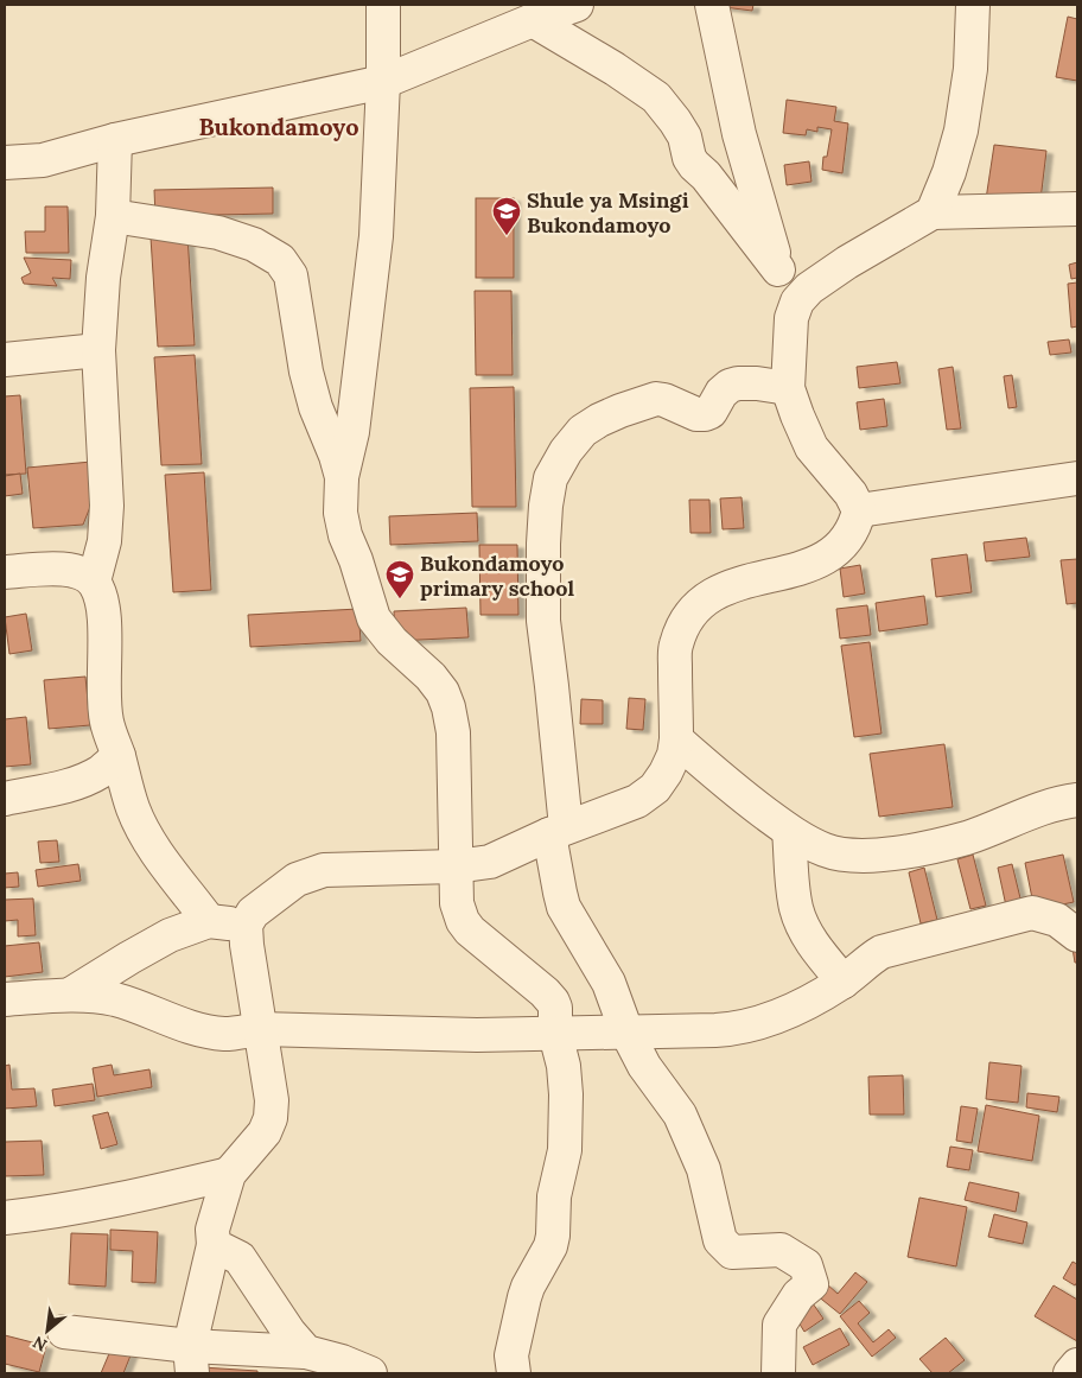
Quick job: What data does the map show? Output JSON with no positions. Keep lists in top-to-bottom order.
{
  "districts": ["Bukondamoyo"],
  "places": {
    "school or university": ["Shule ya Msingi Bukondamoyo", "Bukondamoyo primary school"]
  },
  "north": "bottom left"
}
